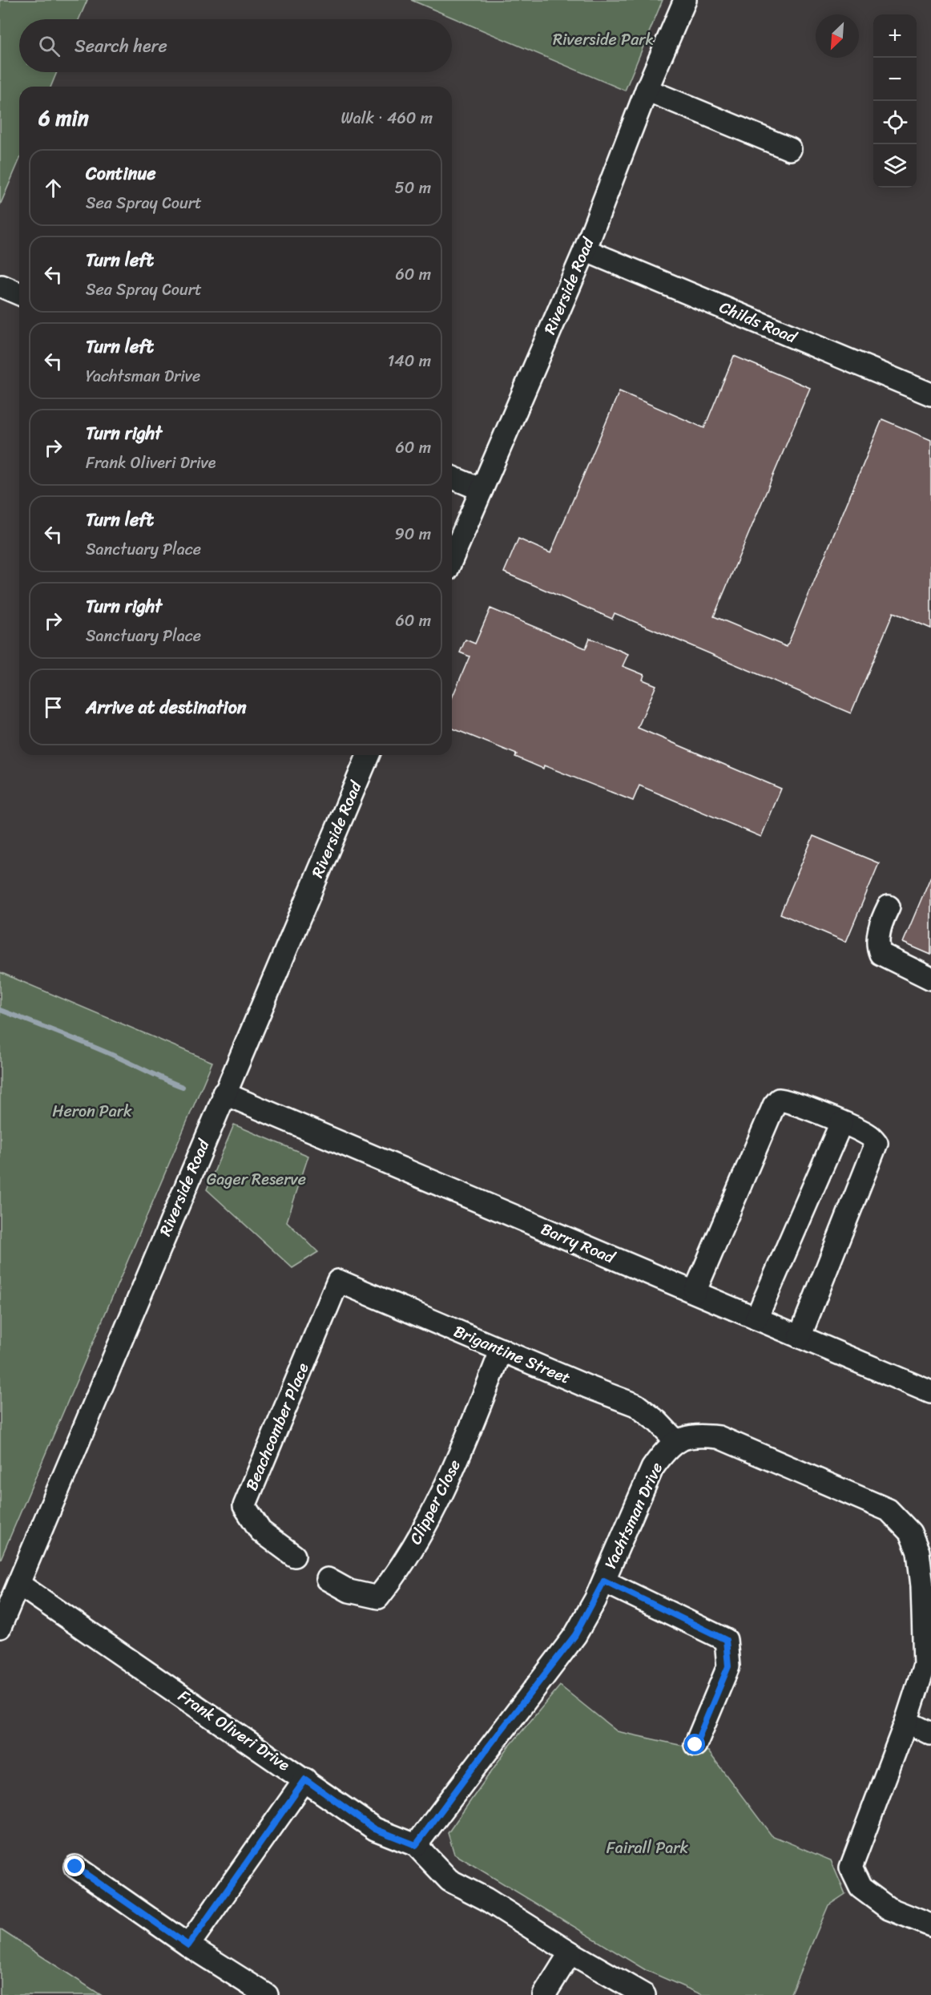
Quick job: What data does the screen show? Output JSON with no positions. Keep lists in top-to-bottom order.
{
  "streets": {
    "street": [
      "Riverside Road",
      "Childs Road",
      "Barry Road",
      "Brigantine Street",
      "Beachcomber Place",
      "Clipper Close",
      "Yachtsman Drive",
      "Frank Oliveri Drive"
    ]
  },
  "crossings": [
    ["Riverside Road", "Childs Road"],
    ["Riverside Road", "Barry Road"],
    ["Riverside Road", "Frank Oliveri Drive"],
    ["Brigantine Street", "Beachcomber Place"],
    ["Brigantine Street", "Clipper Close"],
    ["Brigantine Street", "Yachtsman Drive"],
    ["Yachtsman Drive", "Frank Oliveri Drive"]
  ],
  "parks": [
    "Riverside Park",
    "Heron Park",
    "Gager Reserve",
    "Fairall Park"
  ],
  "north": "bottom left",
  "page": {
    "map_buttons": ["+", "−"],
    "search": "Search here",
    "heading": ["6 min", "Walk · 460 m"],
    "list": [
      ["Continue", "Sea Spray Court", "50 m"],
      ["Turn left", "Sea Spray Court", "60 m"],
      ["Turn left", "Yachtsman Drive", "140 m"],
      ["Turn right", "Frank Oliveri Drive", "60 m"],
      ["Turn left", "Sanctuary Place", "90 m"],
      ["Turn right", "Sanctuary Place", "60 m"],
      "Arrive at destination"
    ]
  }
}
